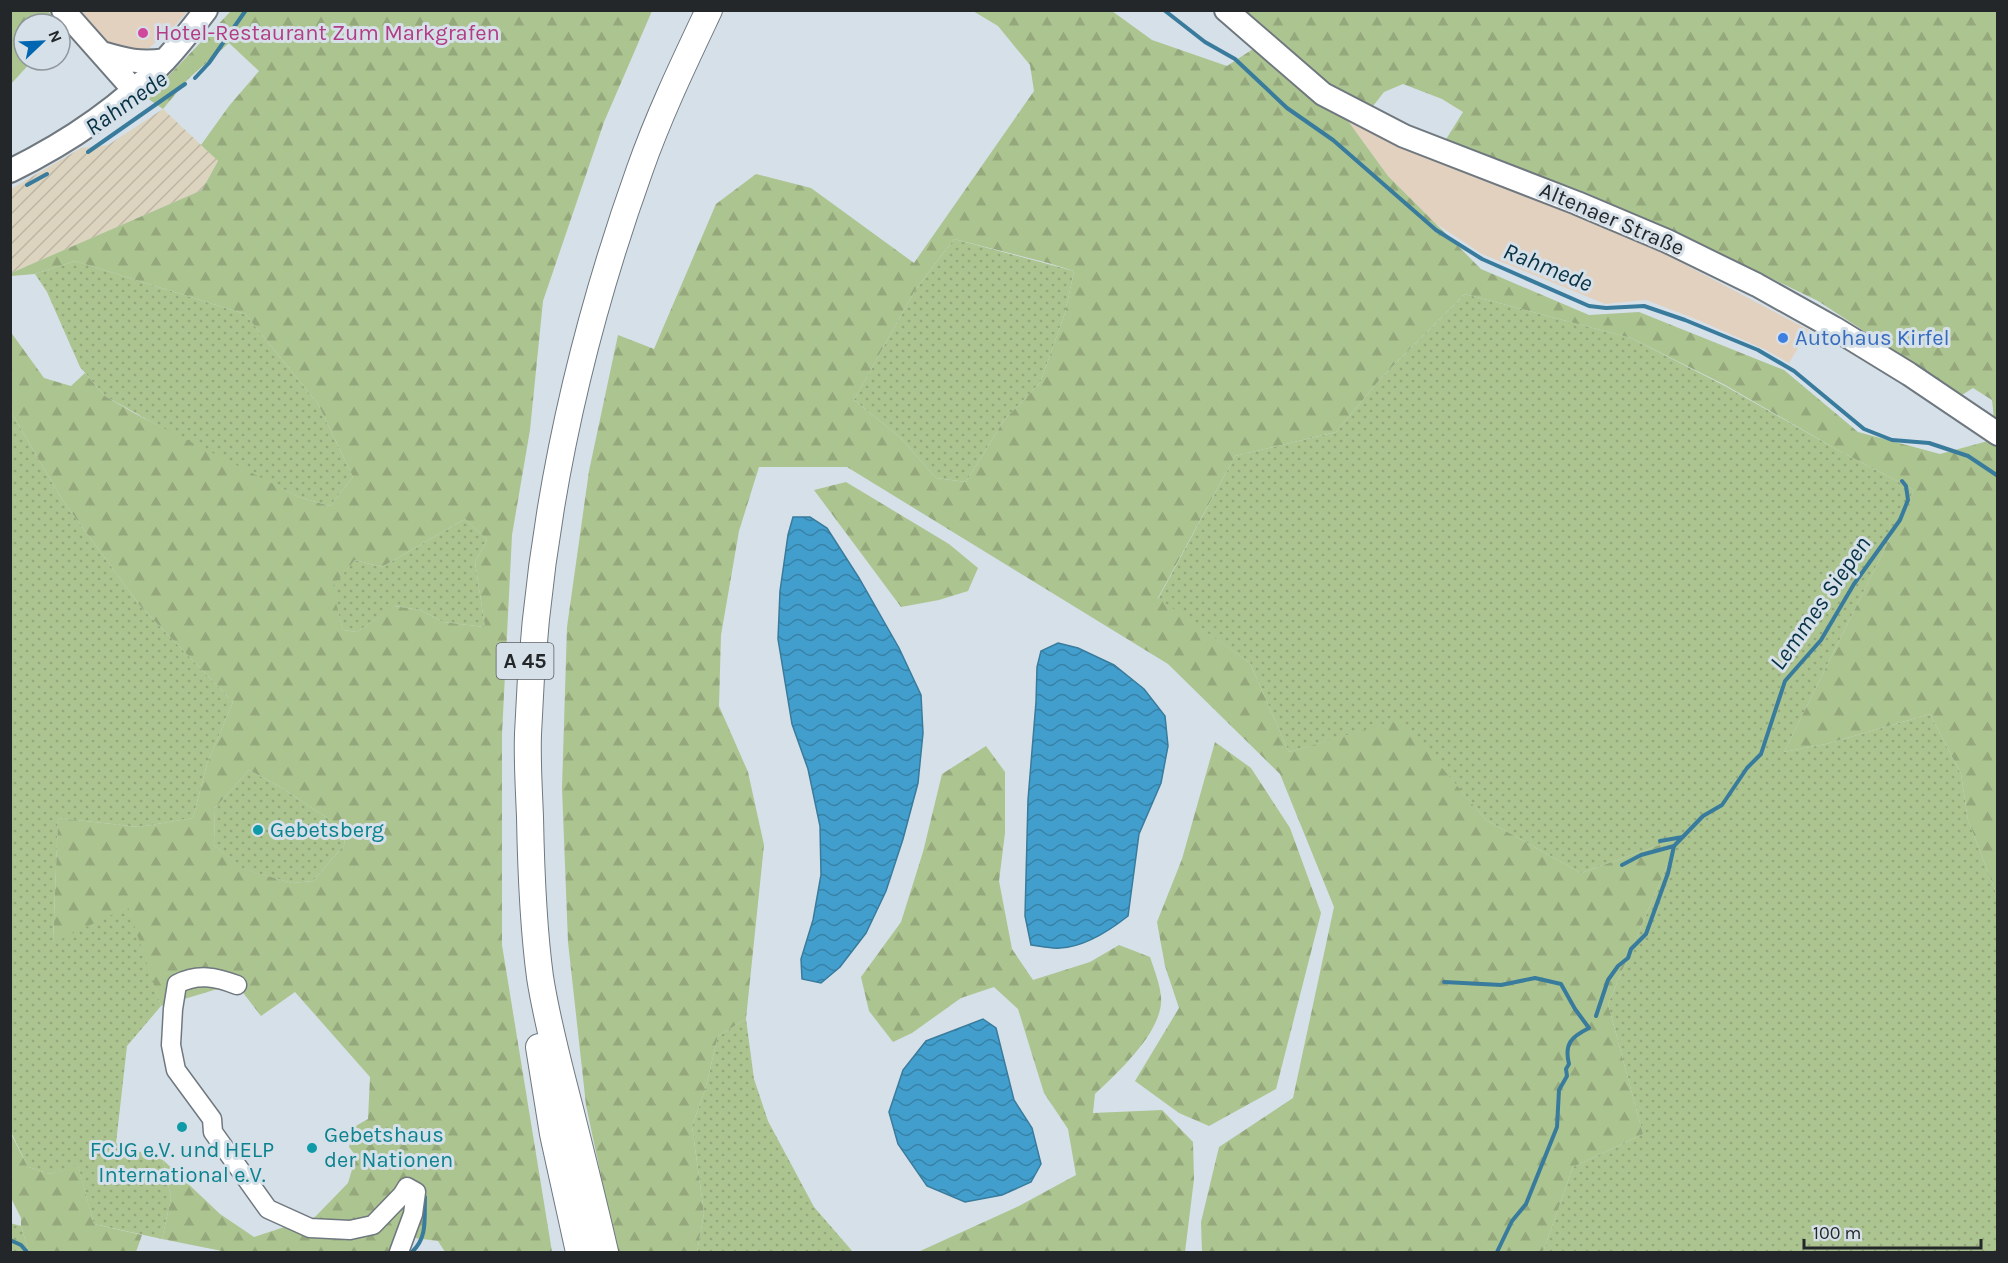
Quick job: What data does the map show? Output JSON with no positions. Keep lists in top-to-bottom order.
{
  "streets": {
    "highway": ["A 45"],
    "main road": ["Altenaer Straße"]
  },
  "water": ["Rahmede", "Lemmes Siepen"],
  "places": [
    "Hotel-Restaurant Zum Markgrafen",
    "Autohaus Kirfel",
    "Gebetsberg",
    "FCJG e.V. und HELP International e.V.",
    "Gebetshaus der Nationen"
  ],
  "scale_bar": "100 m",
  "north": "top right"
}
